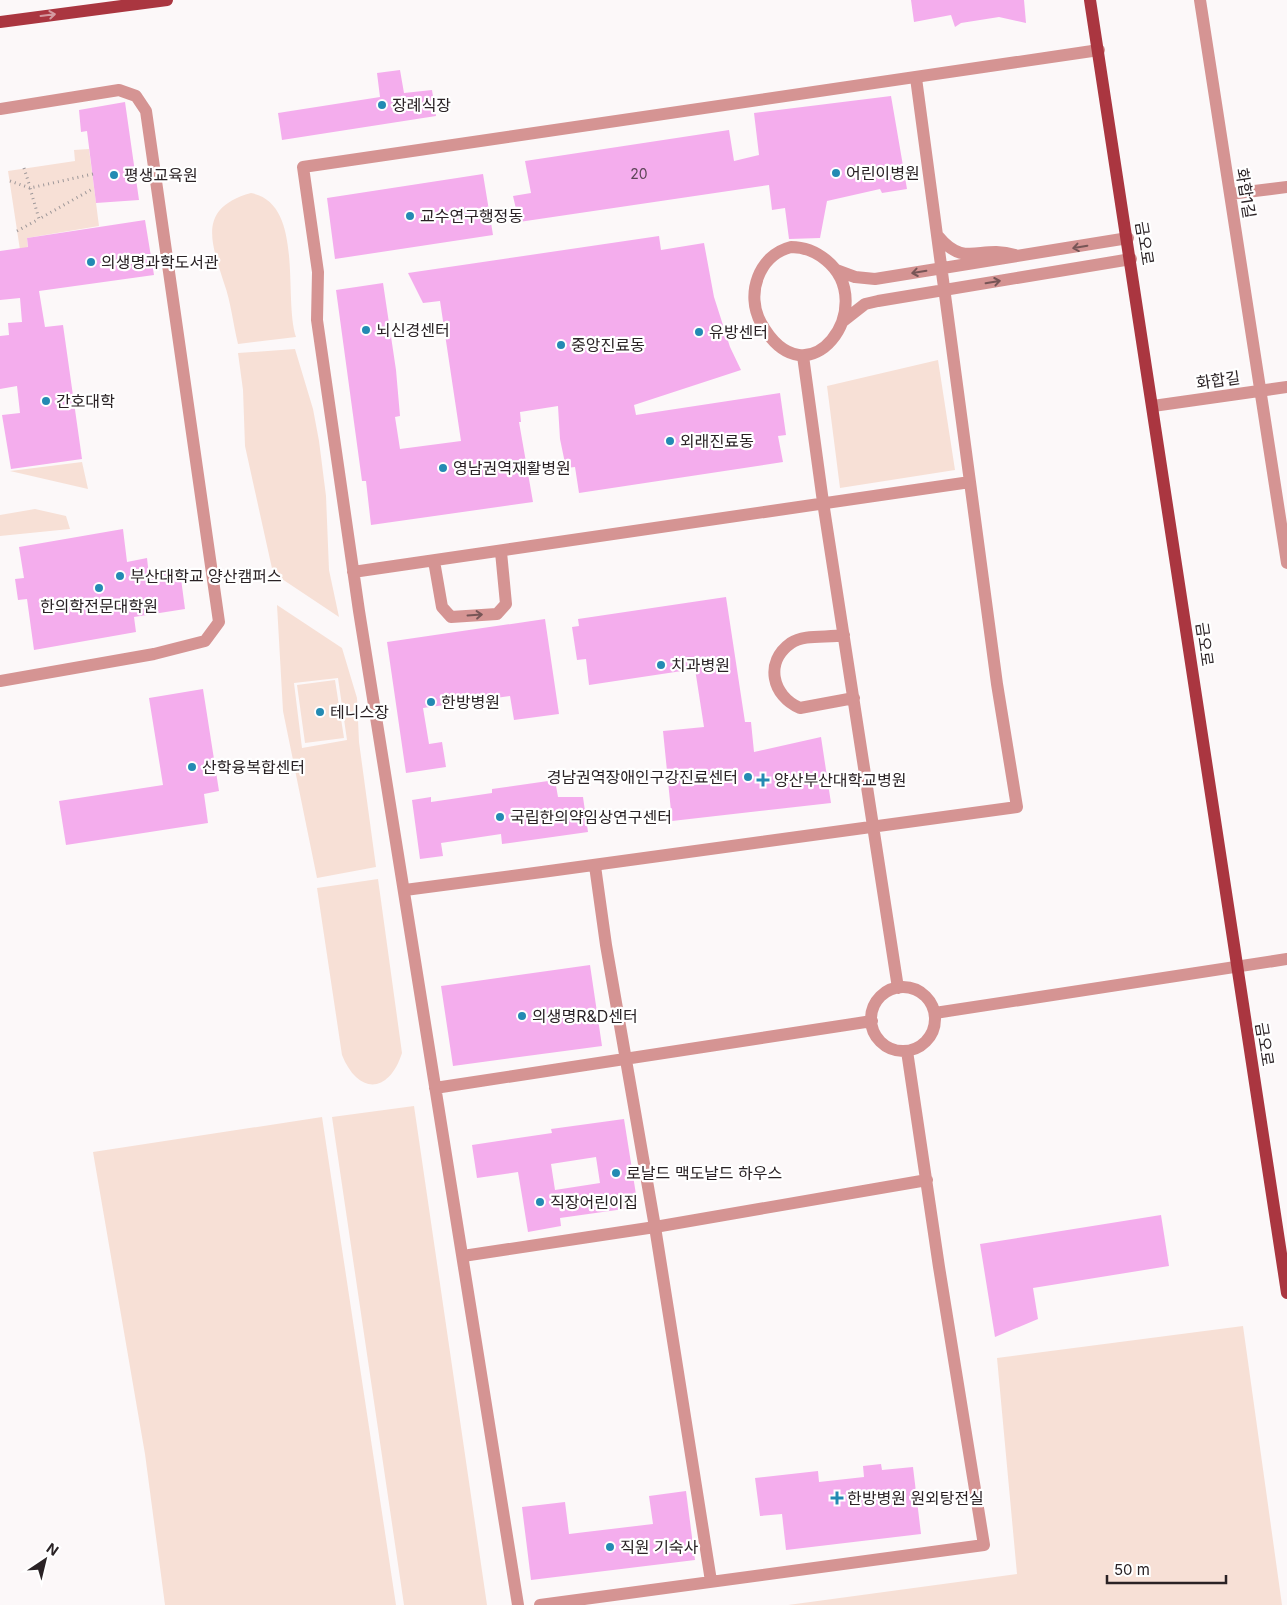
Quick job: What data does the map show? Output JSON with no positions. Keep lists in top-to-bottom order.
{
  "streets": {
    "main road": ["금오로"],
    "street": ["화합1길", "화합길"]
  },
  "crossings": [
    ["화합1길", "화합길"],
    ["금오로", "화합길"]
  ],
  "places": {
    "other": [
      "장례식장",
      "어린이병원",
      "평생교육원",
      "교수연구행정동",
      "의생명과학도서관",
      "뇌신경센터",
      "유방센터",
      "중앙진료동",
      "간호대학",
      "외래진료동",
      "영남권역재활병원",
      "부산대학교 양산캠퍼스",
      "한의학전문대학원",
      "치과병원",
      "한방병원",
      "테니스장",
      "산학융복합센터",
      "경남권역장애인구강진료센터",
      "국립한의약임상연구센터",
      "의생명R&D센터",
      "로날드 맥도날드 하우스",
      "직장어린이집",
      "직원 기숙사"
    ],
    "health": ["양산부산대학교병원", "한방병원 원외탕전실"]
  },
  "house_numbers": ["20"],
  "scale_bar": "50 m",
  "north": "top right"
}
